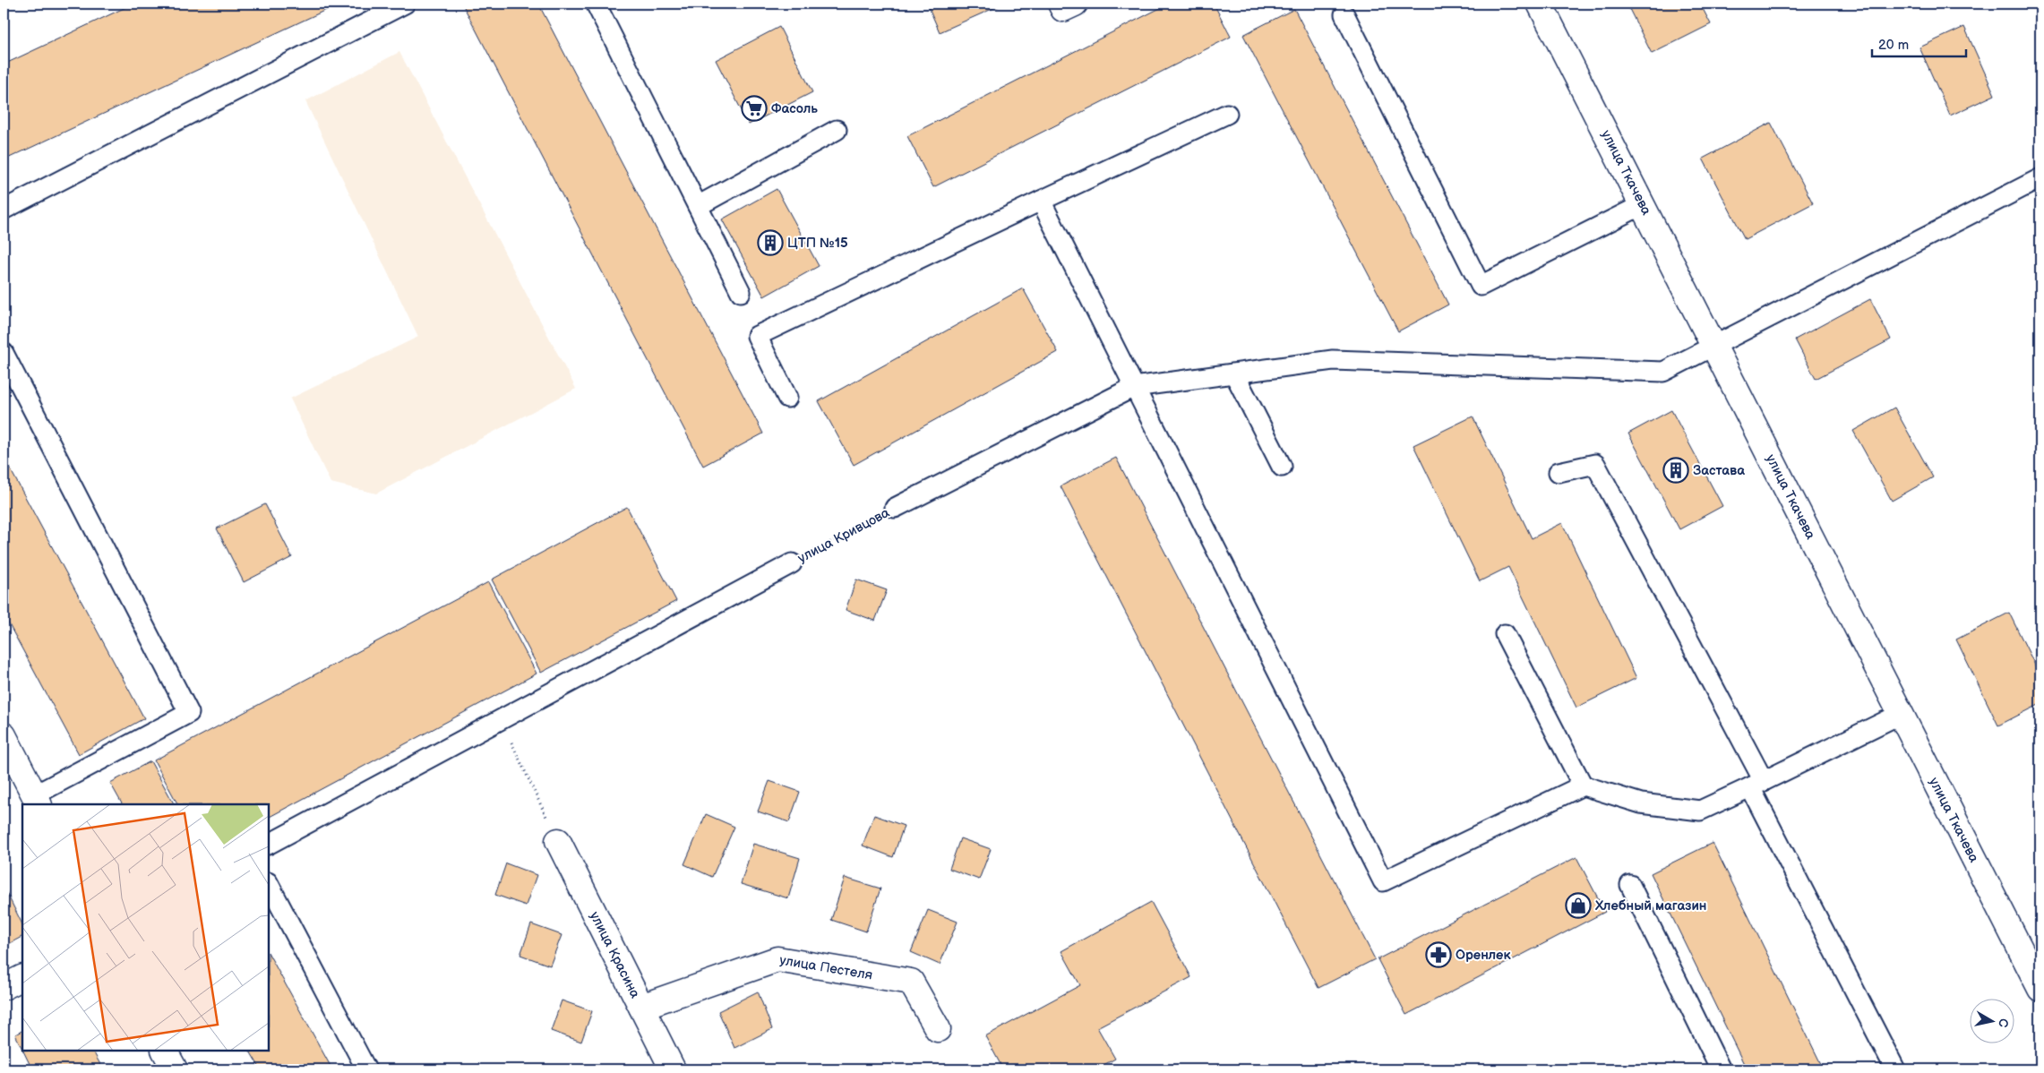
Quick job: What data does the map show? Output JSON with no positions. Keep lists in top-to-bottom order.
{
  "streets": {
    "street": ["улица Ткачева", "улица Красина", "улица Пестеля"],
    "path": ["улица Кривцова"]
  },
  "crossings": [
    ["улица Красина", "улица Пестеля"]
  ],
  "places": {
    "supermarket": ["Фасоль"],
    "building": ["ЦТП №15", "Застава"],
    "shop": ["Хлебный магазин"],
    "pharmacy": ["Оренлек"]
  },
  "scale_bar": "20 m",
  "north": "right"
}
